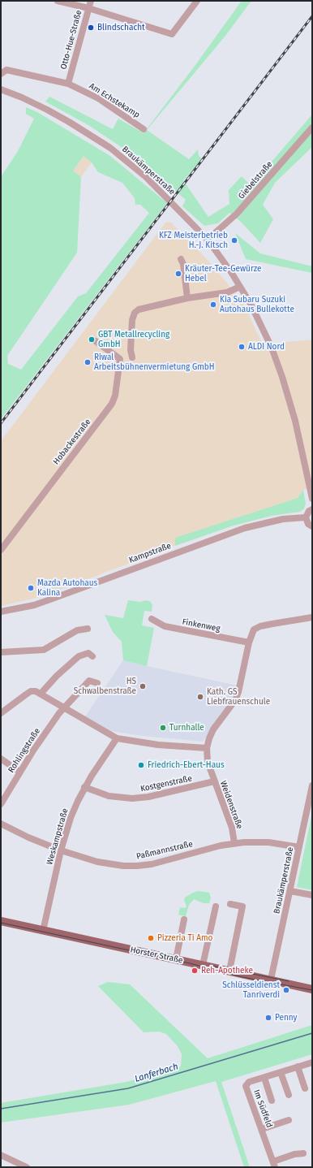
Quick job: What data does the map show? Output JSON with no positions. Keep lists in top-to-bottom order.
{
  "streets": {
    "main road": ["Horster Straße"],
    "street": [
      "Otto-Hue-Straße",
      "Am Echstekamp",
      "Braukämperstraße",
      "Giebelstraße",
      "Hobackestraße",
      "Kampstraße",
      "Finkenweg",
      "Rohlingstraße",
      "Kostgenstraße",
      "Weidenstraße",
      "Weskampstraße",
      "Paßmannstraße",
      "Im Südfeld"
    ]
  },
  "crossings": [
    ["Otto-Hue-Straße", "Am Echstekamp"],
    ["Braukämperstraße", "Giebelstraße"],
    ["Braukämperstraße", "Paßmannstraße"],
    ["Braukämperstraße", "Horster Straße"],
    ["Finkenweg", "Weidenstraße"],
    ["Kostgenstraße", "Weidenstraße"],
    ["Kostgenstraße", "Weskampstraße"],
    ["Weidenstraße", "Paßmannstraße"],
    ["Weskampstraße", "Paßmannstraße"],
    ["Weskampstraße", "Horster Straße"]
  ],
  "water": ["Lanferbach"],
  "places": [
    "Blindschacht",
    "KFZ Meisterbetrieb H.-J. Kitsch",
    "Kräuter-Tee-Gewürze Hebel",
    "Kia Subaru Suzuki Autohaus Bullekotte",
    "GBT Metallrecycling GmbH",
    "ALDI Nord",
    "Riwal Arbeitsbühnenvermietung GmbH",
    "Mazda Autohaus Kalina",
    "HS Schwalbenstraße",
    "Kath. GS Liebfrauenschule",
    "Turnhalle",
    "Friedrich-Ebert-Haus",
    "Pizzeria Ti Amo",
    "Reh-Apotheke",
    "Schlüsseldienst Tanriverdi",
    "Penny"
  ]
}
